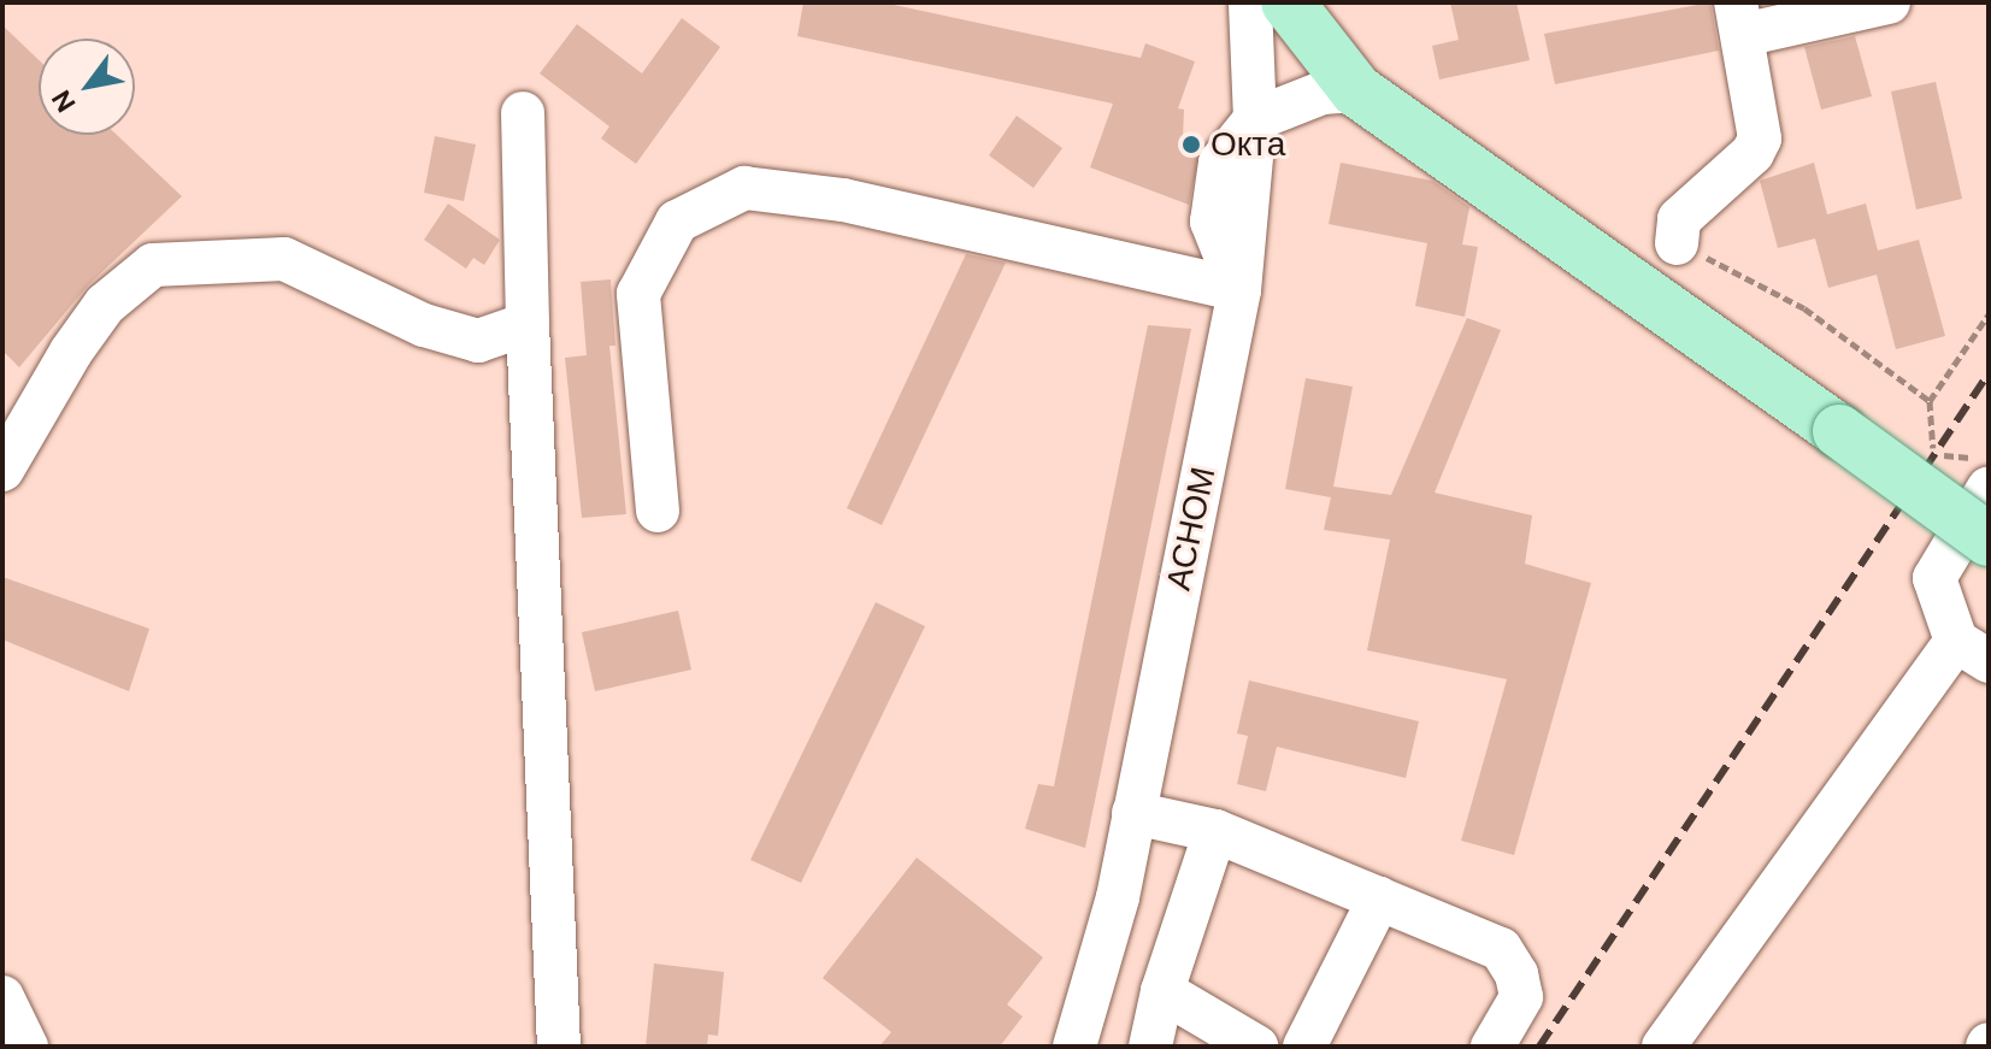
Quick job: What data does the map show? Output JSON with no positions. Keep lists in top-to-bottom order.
{
  "streets": {
    "street": ["АСНОМ"]
  },
  "places": ["Окта"],
  "north": "bottom left"
}
